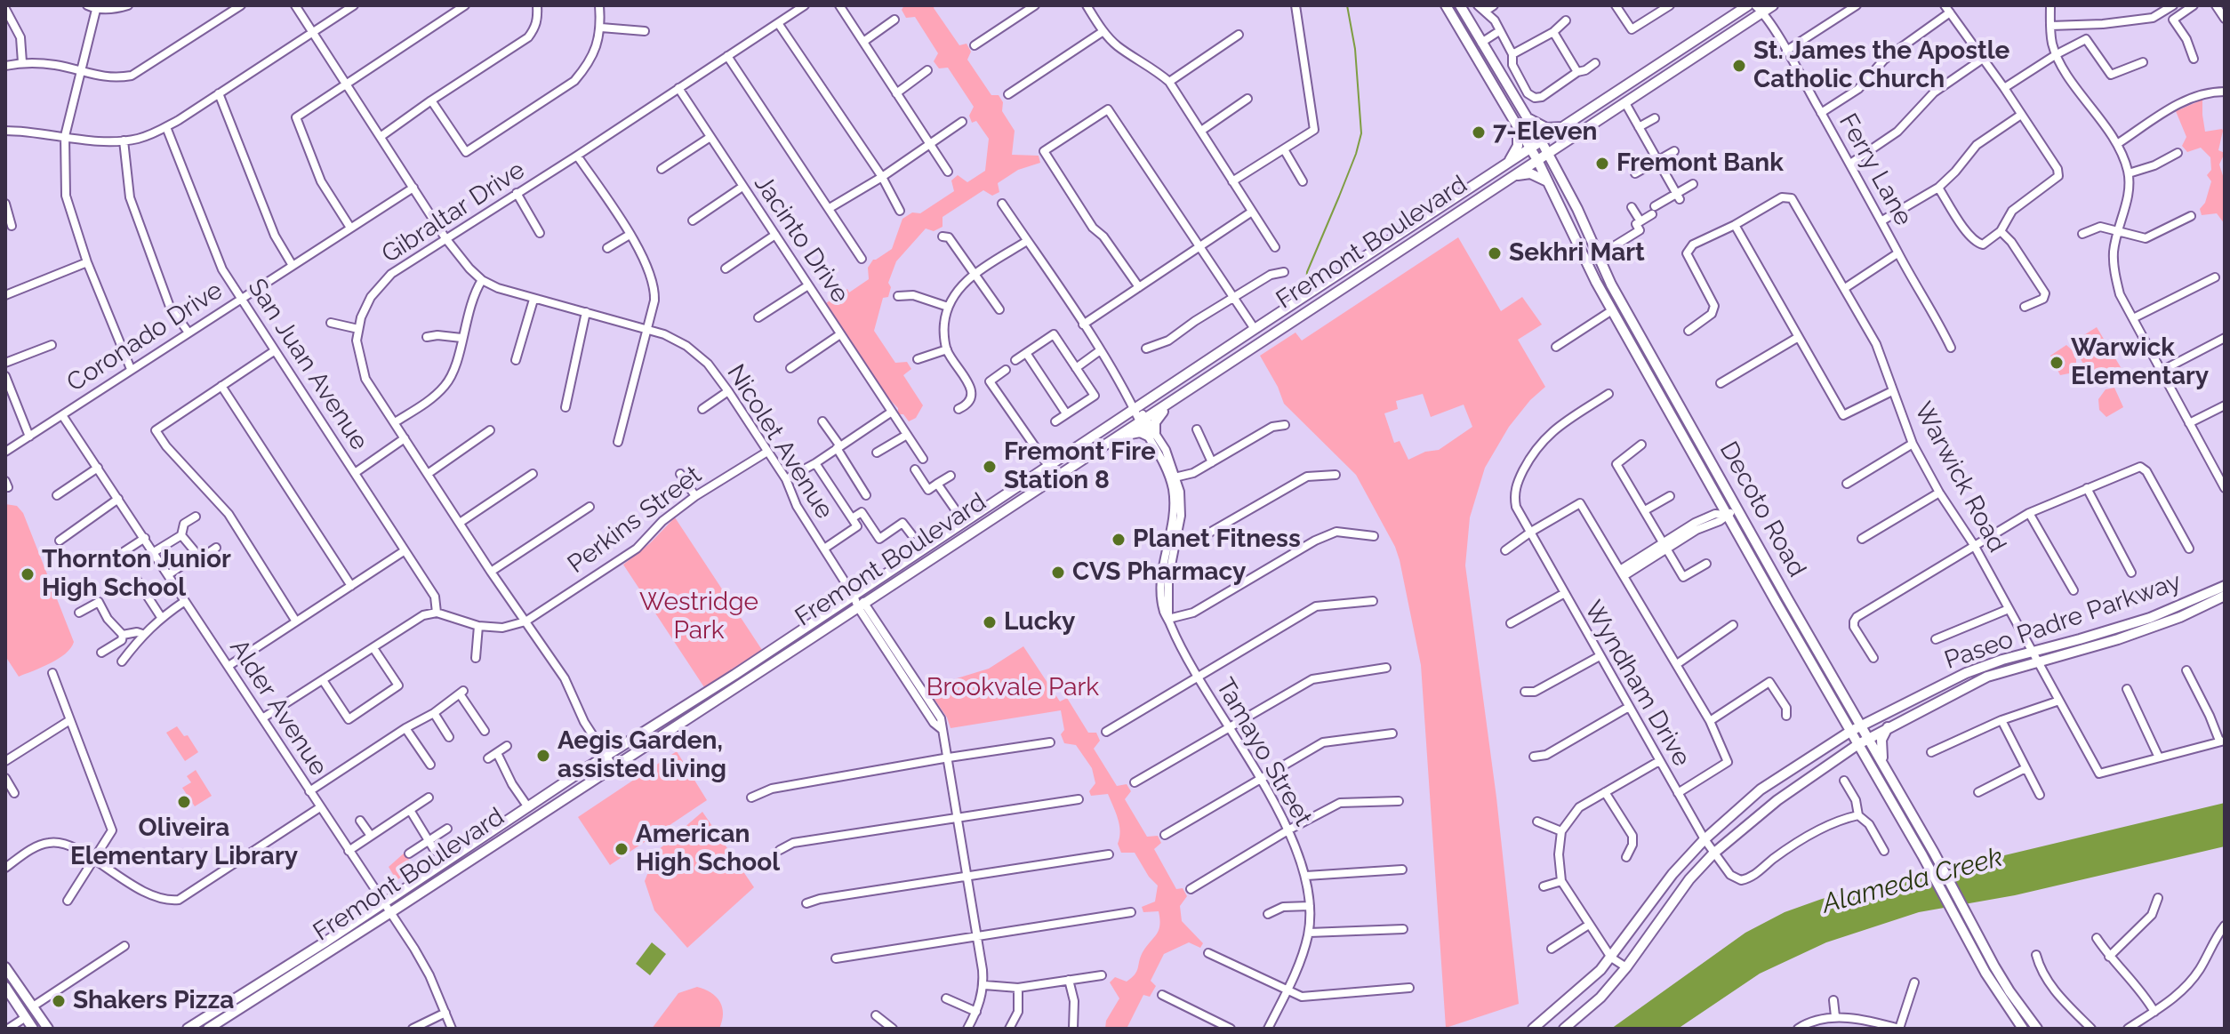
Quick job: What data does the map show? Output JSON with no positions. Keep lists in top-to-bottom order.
{
  "streets": {
    "main road": ["Fremont Boulevard", "Decoto Road", "Paseo Padre Parkway"],
    "street": [
      "Ferry Lane",
      "Gibraltar Drive",
      "Jacinto Drive",
      "Coronado Drive",
      "San Juan Avenue",
      "Nicolet Avenue",
      "Warwick Road",
      "Perkins Street",
      "Wyndham Drive",
      "Alder Avenue",
      "Tamayo Street"
    ]
  },
  "crossings": [
    ["Ferry Lane", "Fremont Boulevard"],
    ["Gibraltar Drive", "Jacinto Drive"],
    ["Gibraltar Drive", "Fremont Boulevard"],
    ["Gibraltar Drive", "Nicolet Avenue"],
    ["Gibraltar Drive", "Perkins Street"],
    ["Fremont Boulevard", "Nicolet Avenue"],
    ["Fremont Boulevard", "Decoto Road"],
    ["Fremont Boulevard", "Alder Avenue"],
    ["Fremont Boulevard", "Tamayo Street"],
    ["Coronado Drive", "San Juan Avenue"],
    ["Coronado Drive", "Nicolet Avenue"],
    ["Coronado Drive", "Alder Avenue"],
    ["San Juan Avenue", "Perkins Street"],
    ["Nicolet Avenue", "Perkins Street"],
    ["Warwick Road", "Paseo Padre Parkway"],
    ["Decoto Road", "Paseo Padre Parkway"],
    ["Paseo Padre Parkway", "Wyndham Drive"]
  ],
  "water": ["Alameda Creek"],
  "parks": ["Westridge Park", "Brookvale Park"],
  "places": [
    "St. James the Apostle Catholic Church",
    "7-Eleven",
    "Fremont Bank",
    "Sekhri Mart",
    "Warwick Elementary",
    "Fremont Fire Station 8",
    "Planet Fitness",
    "CVS Pharmacy",
    "Thornton Junior High School",
    "Lucky",
    "Aegis Garden, assisted living",
    "Oliveira Elementary Library",
    "American High School",
    "Shakers Pizza"
  ]
}
